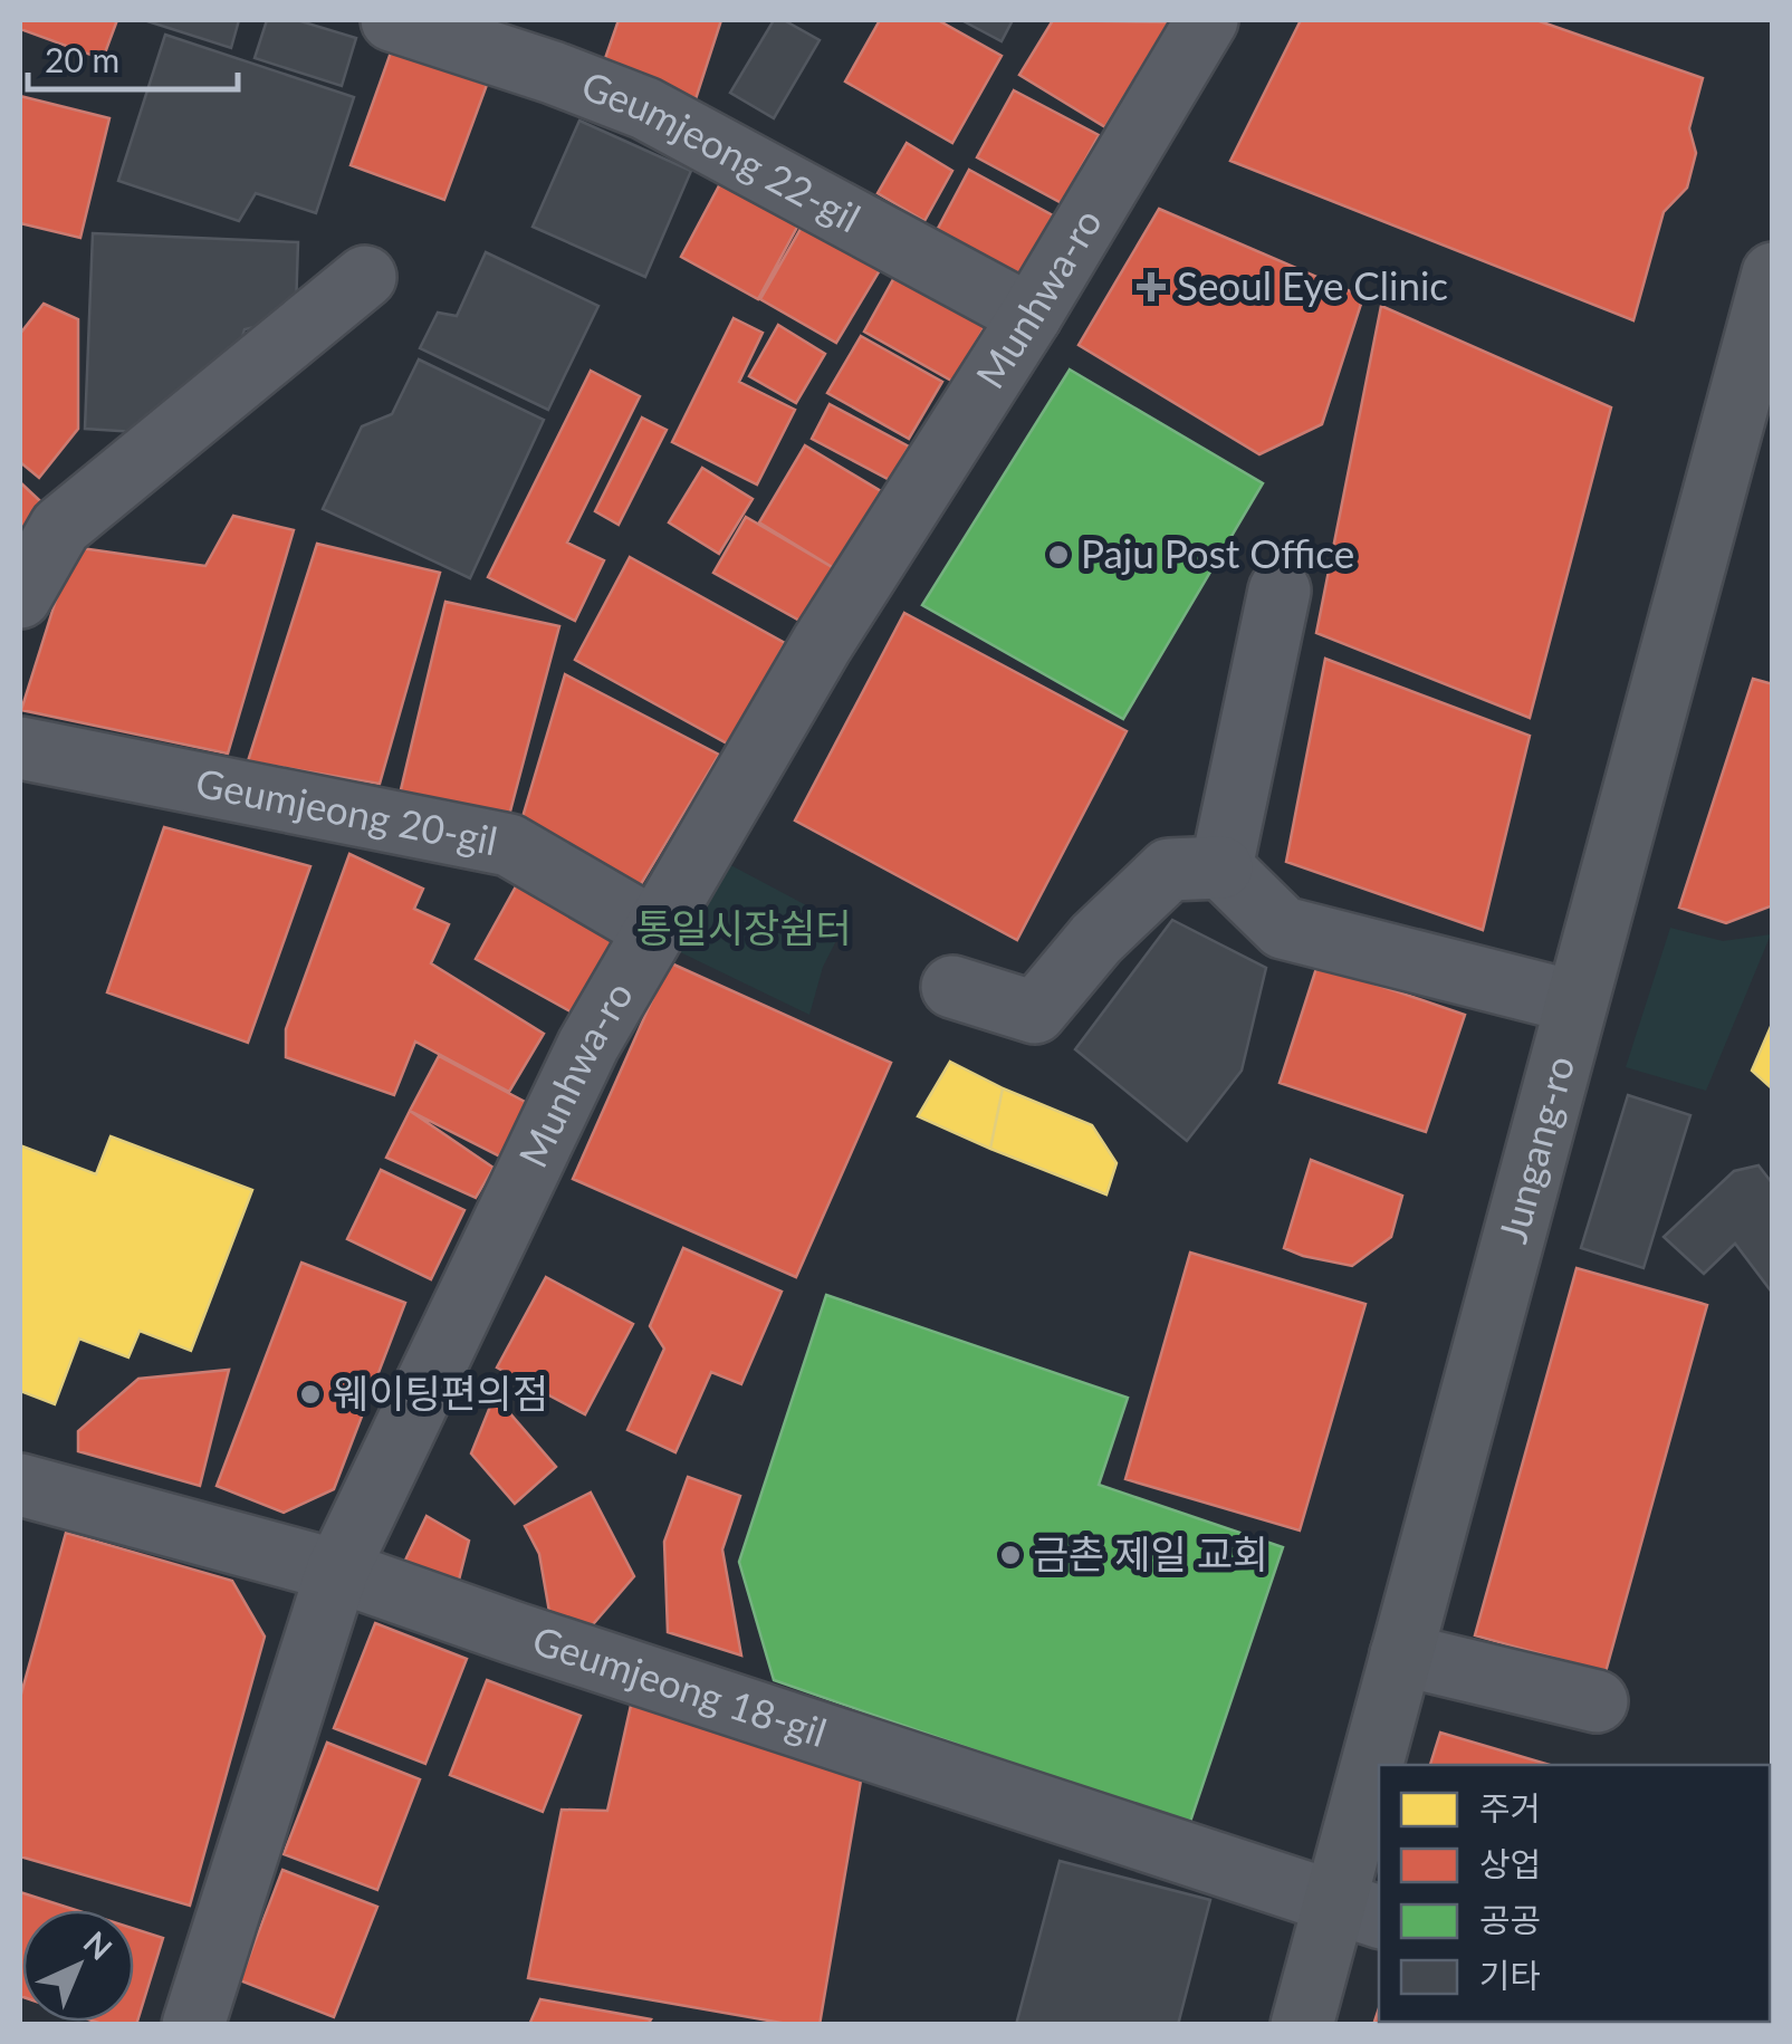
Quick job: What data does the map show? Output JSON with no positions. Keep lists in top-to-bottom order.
{
  "streets": {
    "main road": ["Jungang-ro"],
    "street": [
      "Geumjeong 22-gil",
      "Munhwa-ro",
      "Geumjeong 20-gil",
      "Geumjeong 18-gil"
    ]
  },
  "crossings": [
    ["Geumjeong 22-gil", "Munhwa-ro"],
    ["Munhwa-ro", "Geumjeong 20-gil"],
    ["Munhwa-ro", "Geumjeong 18-gil"],
    ["Jungang-ro", "Geumjeong 18-gil"]
  ],
  "parks": ["통일시장쉼터"],
  "places": {
    "health": ["Seoul Eye Clinic"],
    "other": ["Paju Post Office", "웨이팅편의점", "금촌 제일 교회"]
  },
  "legend": [
    "주거",
    "상업",
    "공공",
    "기타"
  ],
  "scale_bar": "20 m",
  "north": "top right"
}
